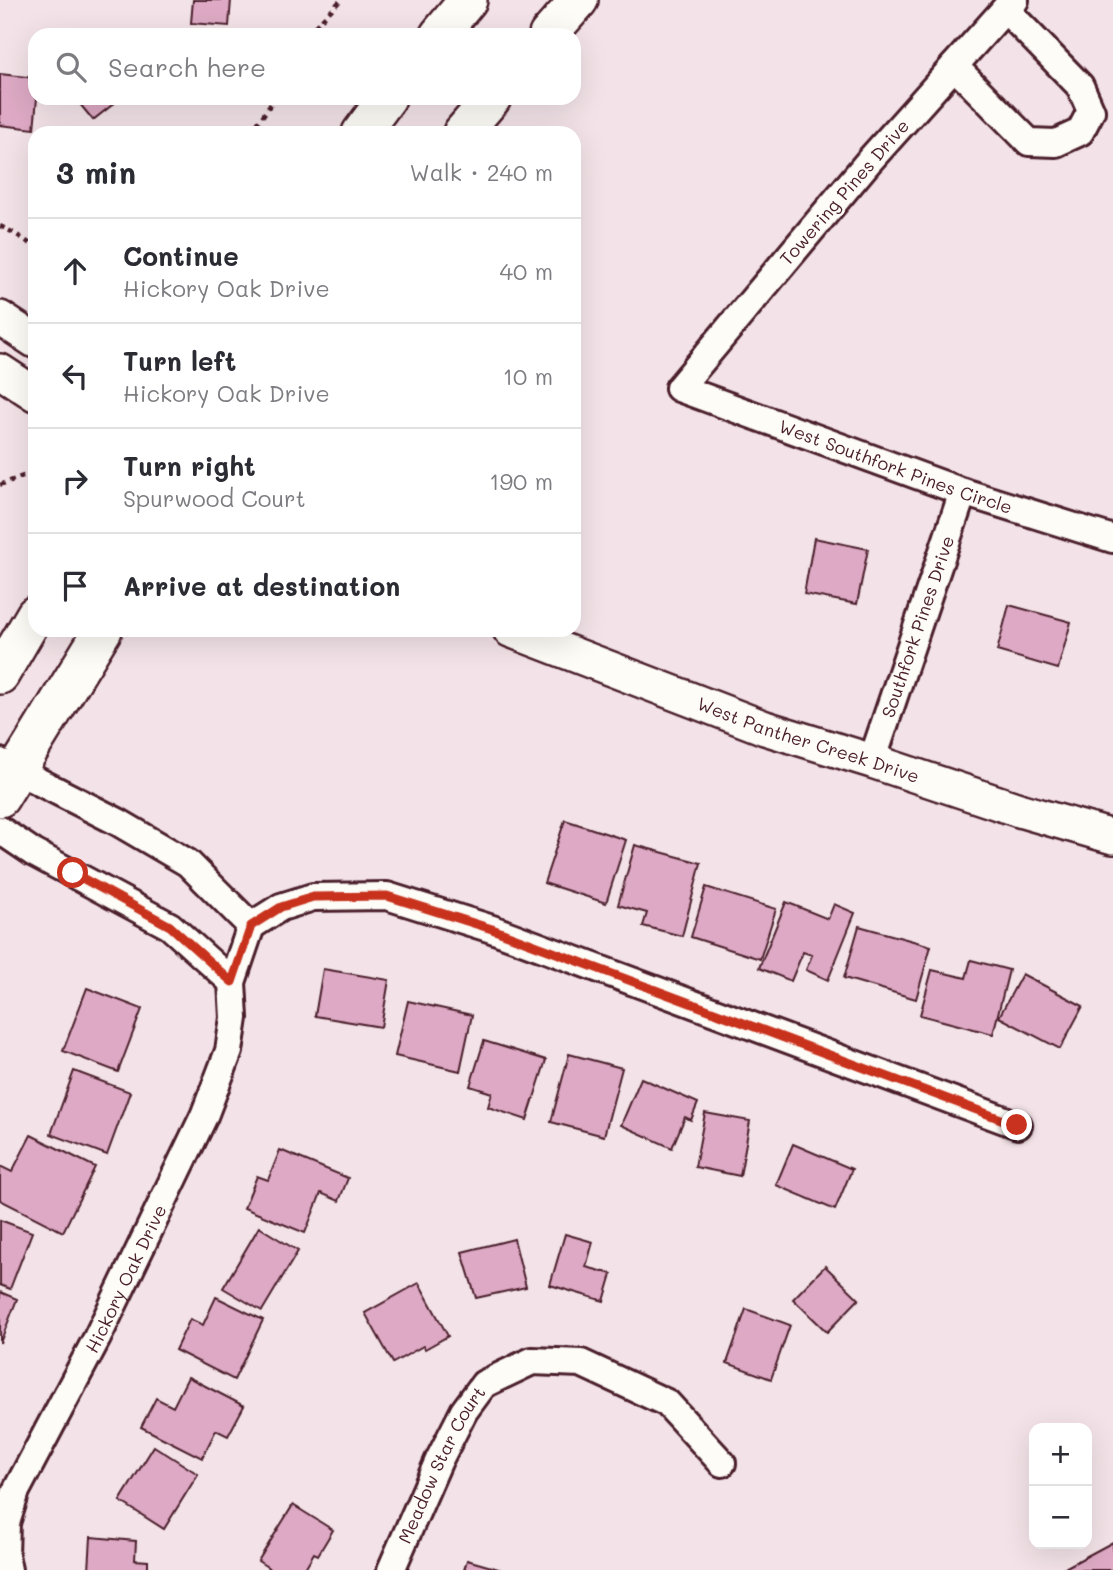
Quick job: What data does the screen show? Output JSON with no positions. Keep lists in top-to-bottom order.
{
  "streets": {
    "street": [
      "Towering Pines Drive",
      "West Southfork Pines Circle",
      "Southfork Pines Drive",
      "West Panther Creek Drive",
      "Hickory Oak Drive",
      "Meadow Star Court"
    ]
  },
  "crossings": [
    ["Towering Pines Drive", "West Southfork Pines Circle"],
    ["West Southfork Pines Circle", "Southfork Pines Drive"],
    ["Southfork Pines Drive", "West Panther Creek Drive"]
  ],
  "page": {
    "search": "Search here",
    "heading": ["3 min", "Walk · 240 m"],
    "list": [
      ["Continue", "Hickory Oak Drive", "40 m"],
      ["Turn left", "Hickory Oak Drive", "10 m"],
      ["Turn right", "Spurwood Court", "190 m"],
      "Arrive at destination"
    ],
    "map_buttons": ["+", "−"]
  }
}
